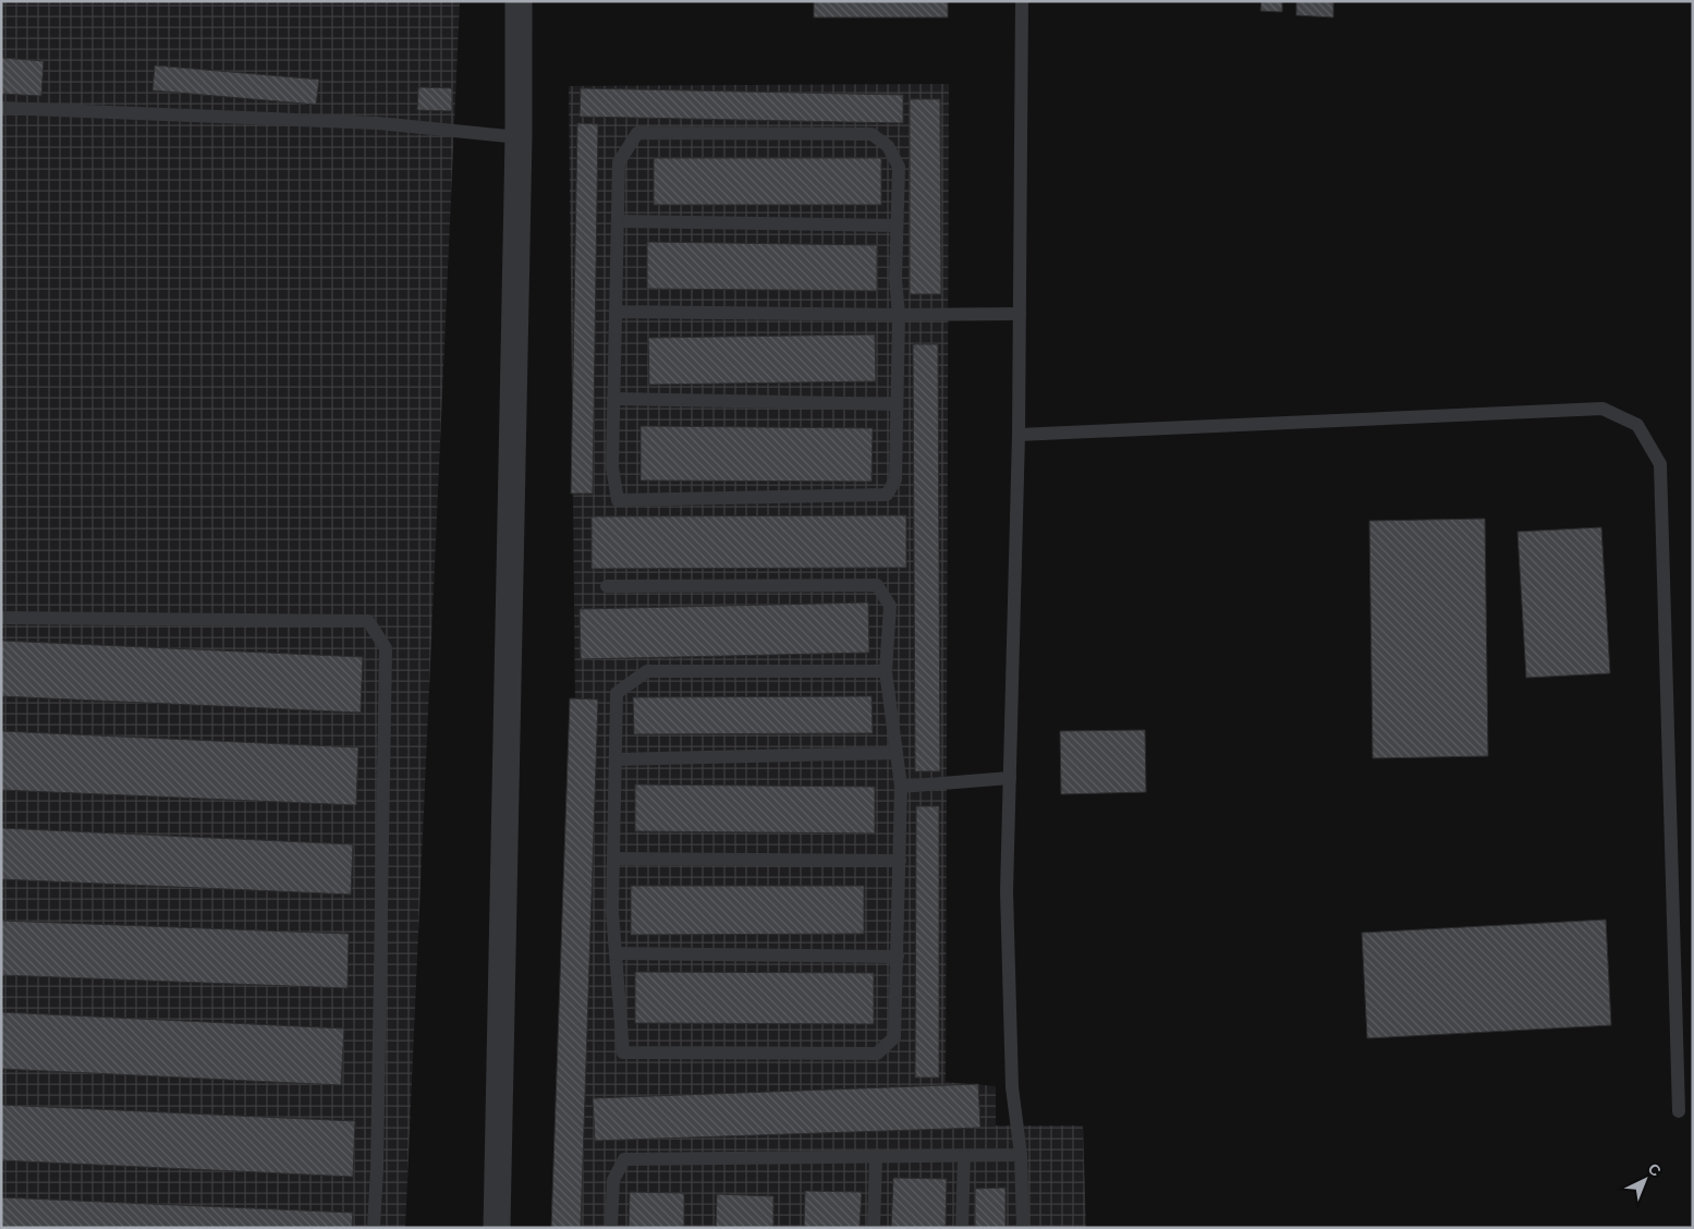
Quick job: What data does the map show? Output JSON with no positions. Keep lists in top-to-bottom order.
{
  "north": "top right"
}
